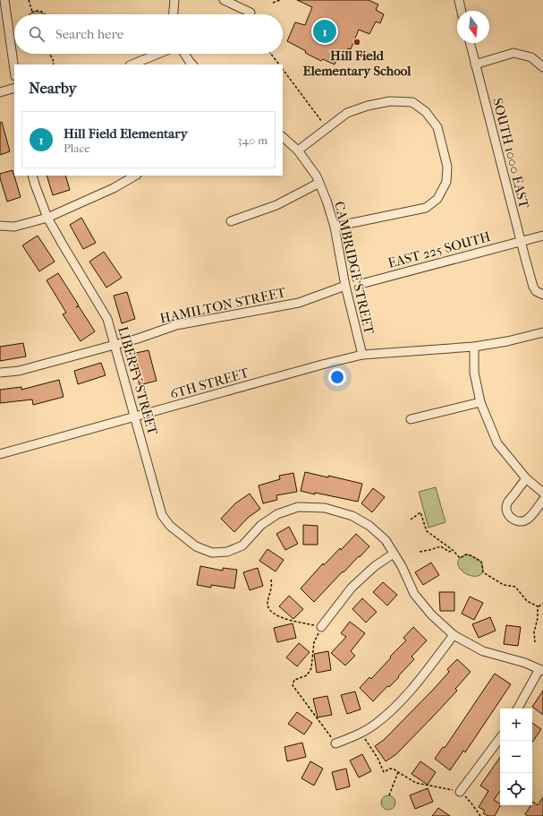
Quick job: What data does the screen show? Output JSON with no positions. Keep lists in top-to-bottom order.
{
  "streets": {
    "street": [
      "SOUTH 1000 EAST",
      "EAST 225 SOUTH",
      "CAMBRIDGE STREET",
      "HAMILTON STREET",
      "LIBERTY STREET",
      "6TH STREET"
    ]
  },
  "crossings": [
    ["SOUTH 1000 EAST", "EAST 225 SOUTH"],
    ["CAMBRIDGE STREET", "HAMILTON STREET"],
    ["CAMBRIDGE STREET", "6TH STREET"],
    ["HAMILTON STREET", "LIBERTY STREET"],
    ["LIBERTY STREET", "6TH STREET"]
  ],
  "places": ["Hill Field Elementary School"],
  "north": "bottom",
  "page": {
    "search": "Search here",
    "pins": "1",
    "heading": "Nearby",
    "list": [
      {
        "mark": "1",
        "name": "Hill Field Elementary",
        "note": "Place",
        "value": "340 m"
      }
    ],
    "map_buttons": ["+", "−"]
  }
}
